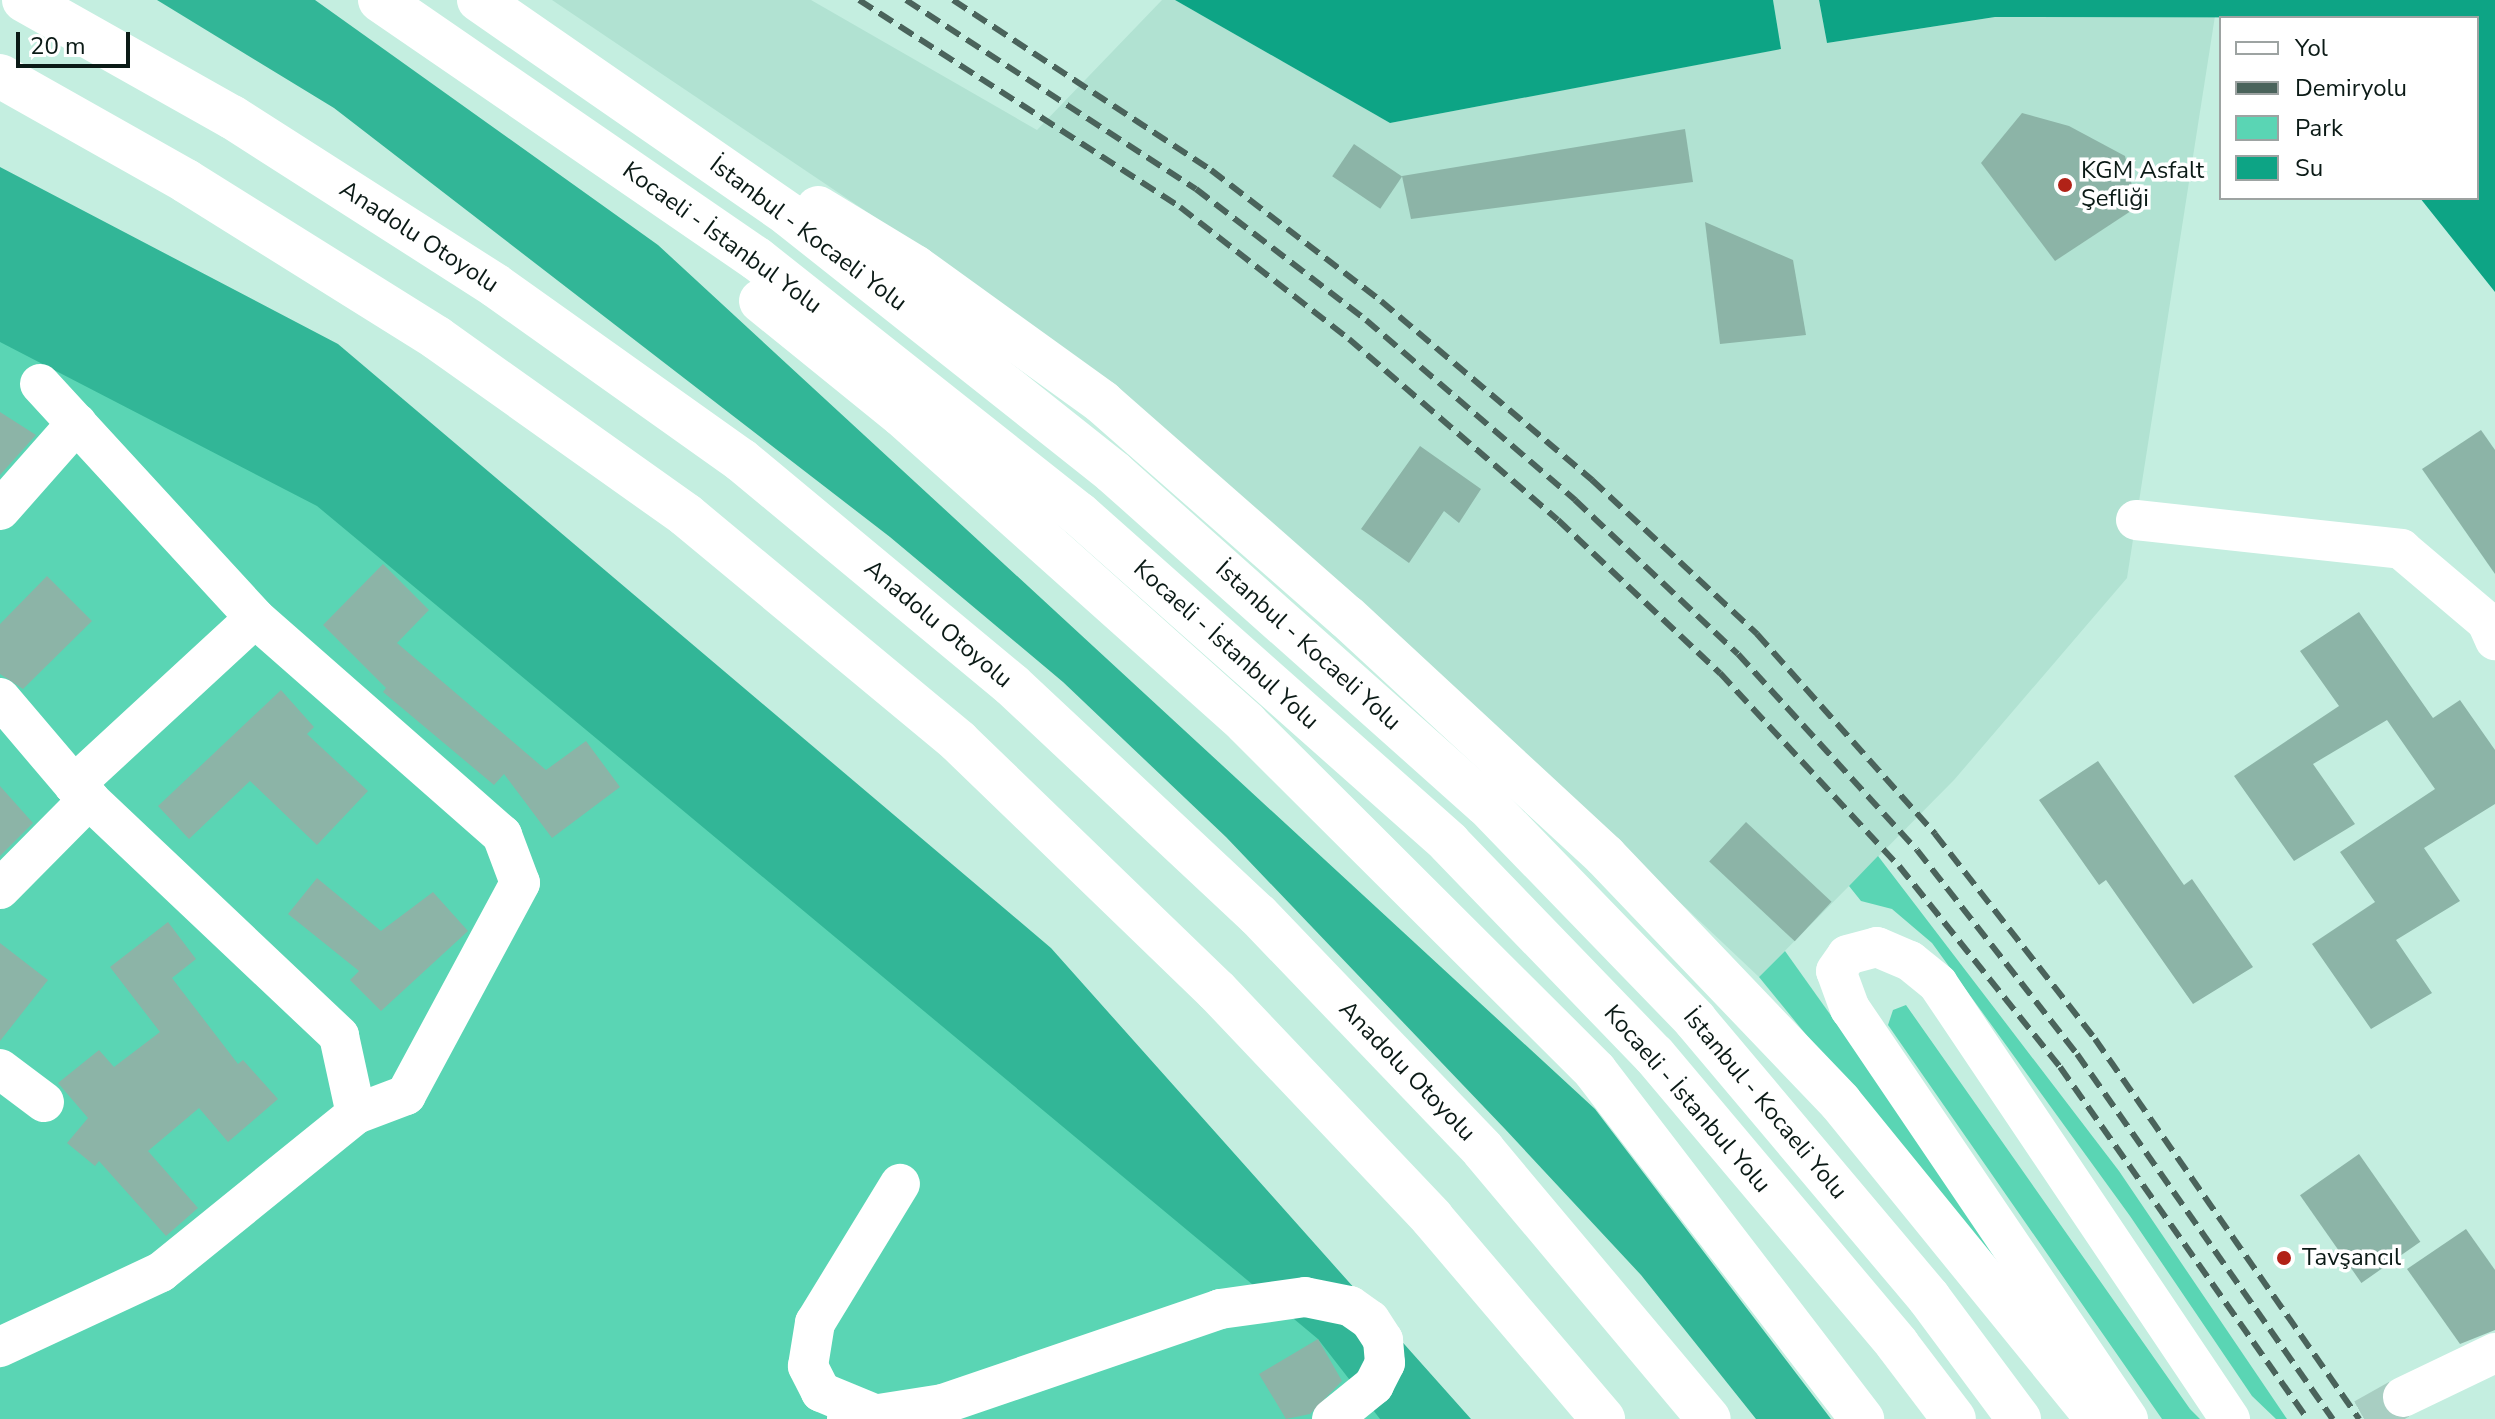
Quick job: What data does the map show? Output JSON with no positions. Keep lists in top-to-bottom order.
{
  "streets": {
    "highway": ["İstanbul - Kocaeli Yolu", "Anadolu Otoyolu", "Kocaeli - İstanbul Yolu"]
  },
  "places": ["KGM Asfalt Şefliği", "Tavşancıl"],
  "legend": [
    "Yol",
    "Demiryolu",
    "Park",
    "Su"
  ],
  "scale_bar": "20 m"
}
